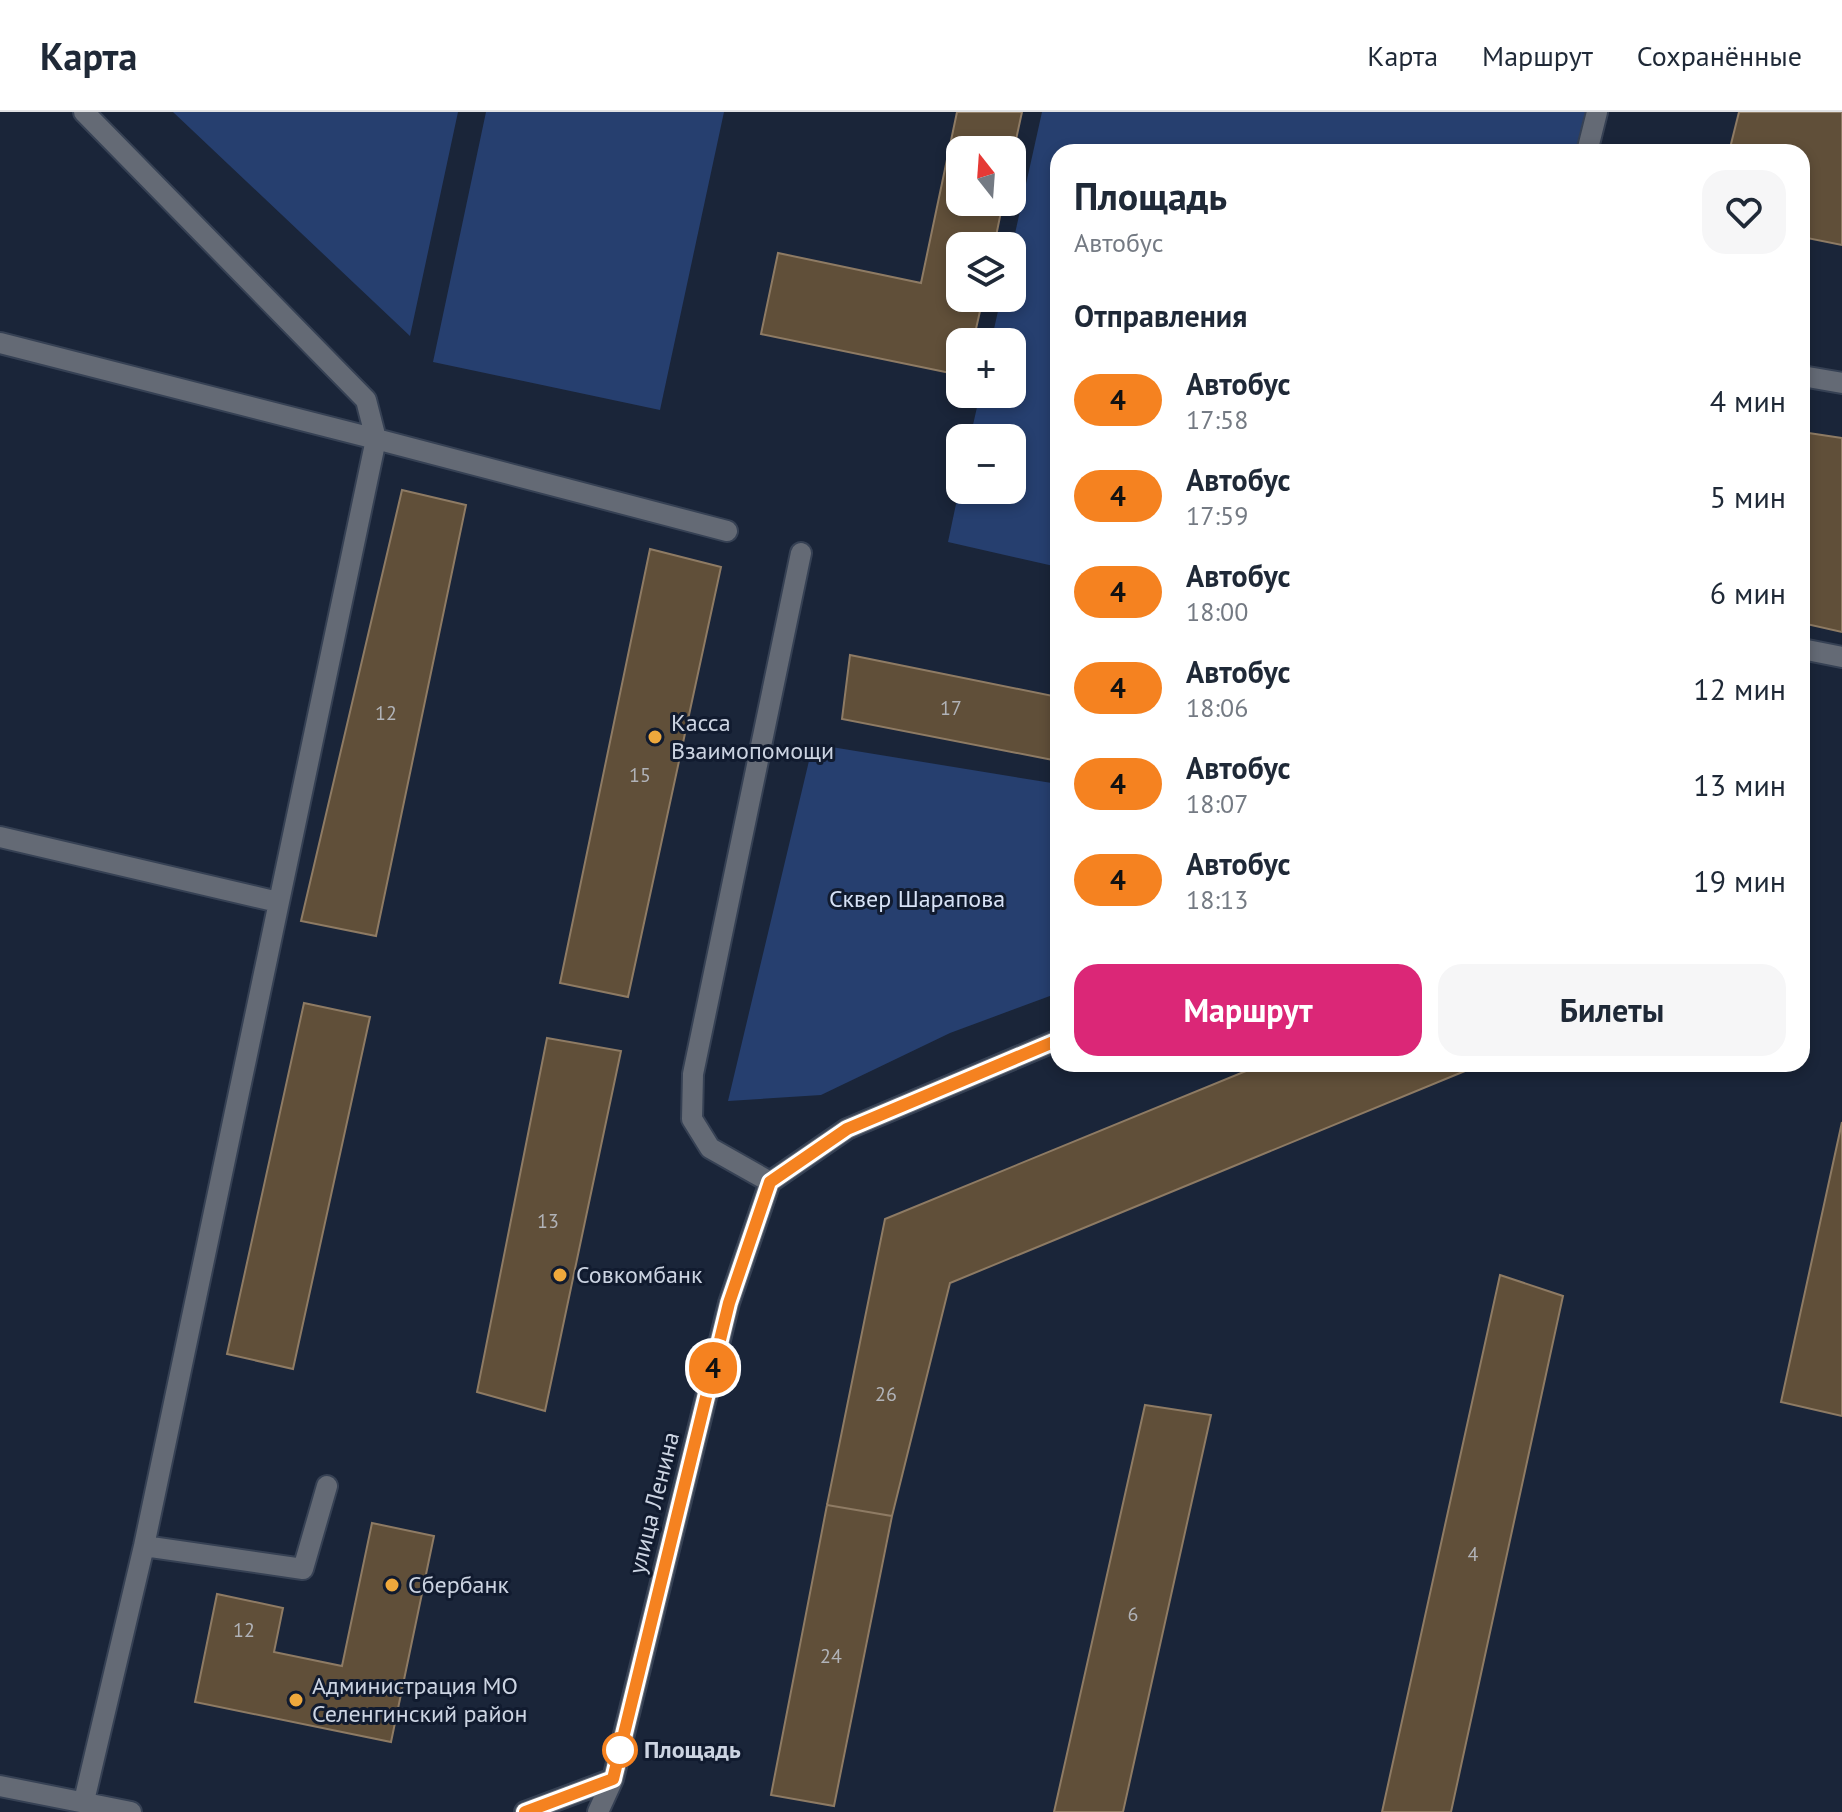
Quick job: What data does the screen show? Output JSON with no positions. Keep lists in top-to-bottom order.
{
  "streets": {
    "street": ["улица Ленина"]
  },
  "parks": ["Сквер Шарапова"],
  "places": [
    "Касса Взаимопомощи",
    "Совкомбанк",
    "Сбербанк",
    "Администрация МО Селенгинский район",
    "Площадь"
  ],
  "lines": ["bus line 4"],
  "house_numbers": [
    "17",
    "12",
    "15",
    "13",
    "26",
    "4",
    "6",
    "12",
    "24"
  ],
  "north": "top",
  "page": {
    "header": "Карта",
    "nav": ["Карта", "Маршрут", "Сохранённые"],
    "on_map": "4",
    "map_buttons": ["+", "−"],
    "heading": [
      ["Площадь", "Автобус"],
      "Отправления"
    ],
    "list": [
      {
        "mark": "4",
        "name": "Автобус",
        "note": "17:58",
        "value": "4 мин"
      },
      {
        "mark": "4",
        "name": "Автобус",
        "note": "17:59",
        "value": "5 мин"
      },
      {
        "mark": "4",
        "name": "Автобус",
        "note": "18:00",
        "value": "6 мин"
      },
      {
        "mark": "4",
        "name": "Автобус",
        "note": "18:06",
        "value": "12 мин"
      },
      {
        "mark": "4",
        "name": "Автобус",
        "note": "18:07",
        "value": "13 мин"
      },
      {
        "mark": "4",
        "name": "Автобус",
        "note": "18:13",
        "value": "19 мин"
      }
    ],
    "buttons": ["Маршрут", "Билеты"]
  }
}
